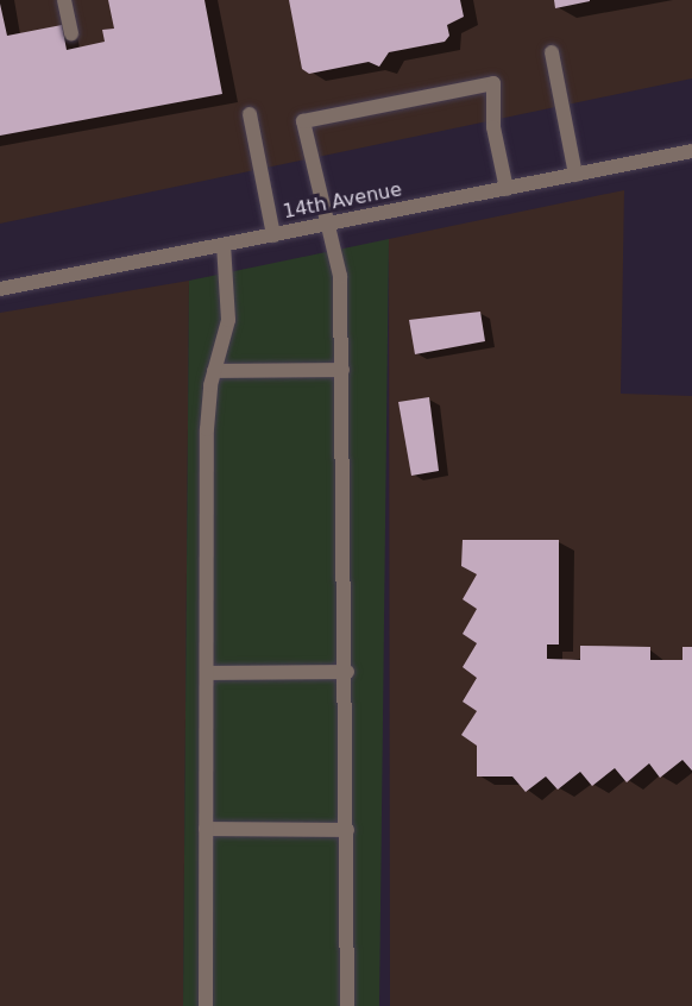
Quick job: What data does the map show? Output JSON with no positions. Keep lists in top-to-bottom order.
{
  "streets": {
    "street": ["14th Avenue"]
  }
}
